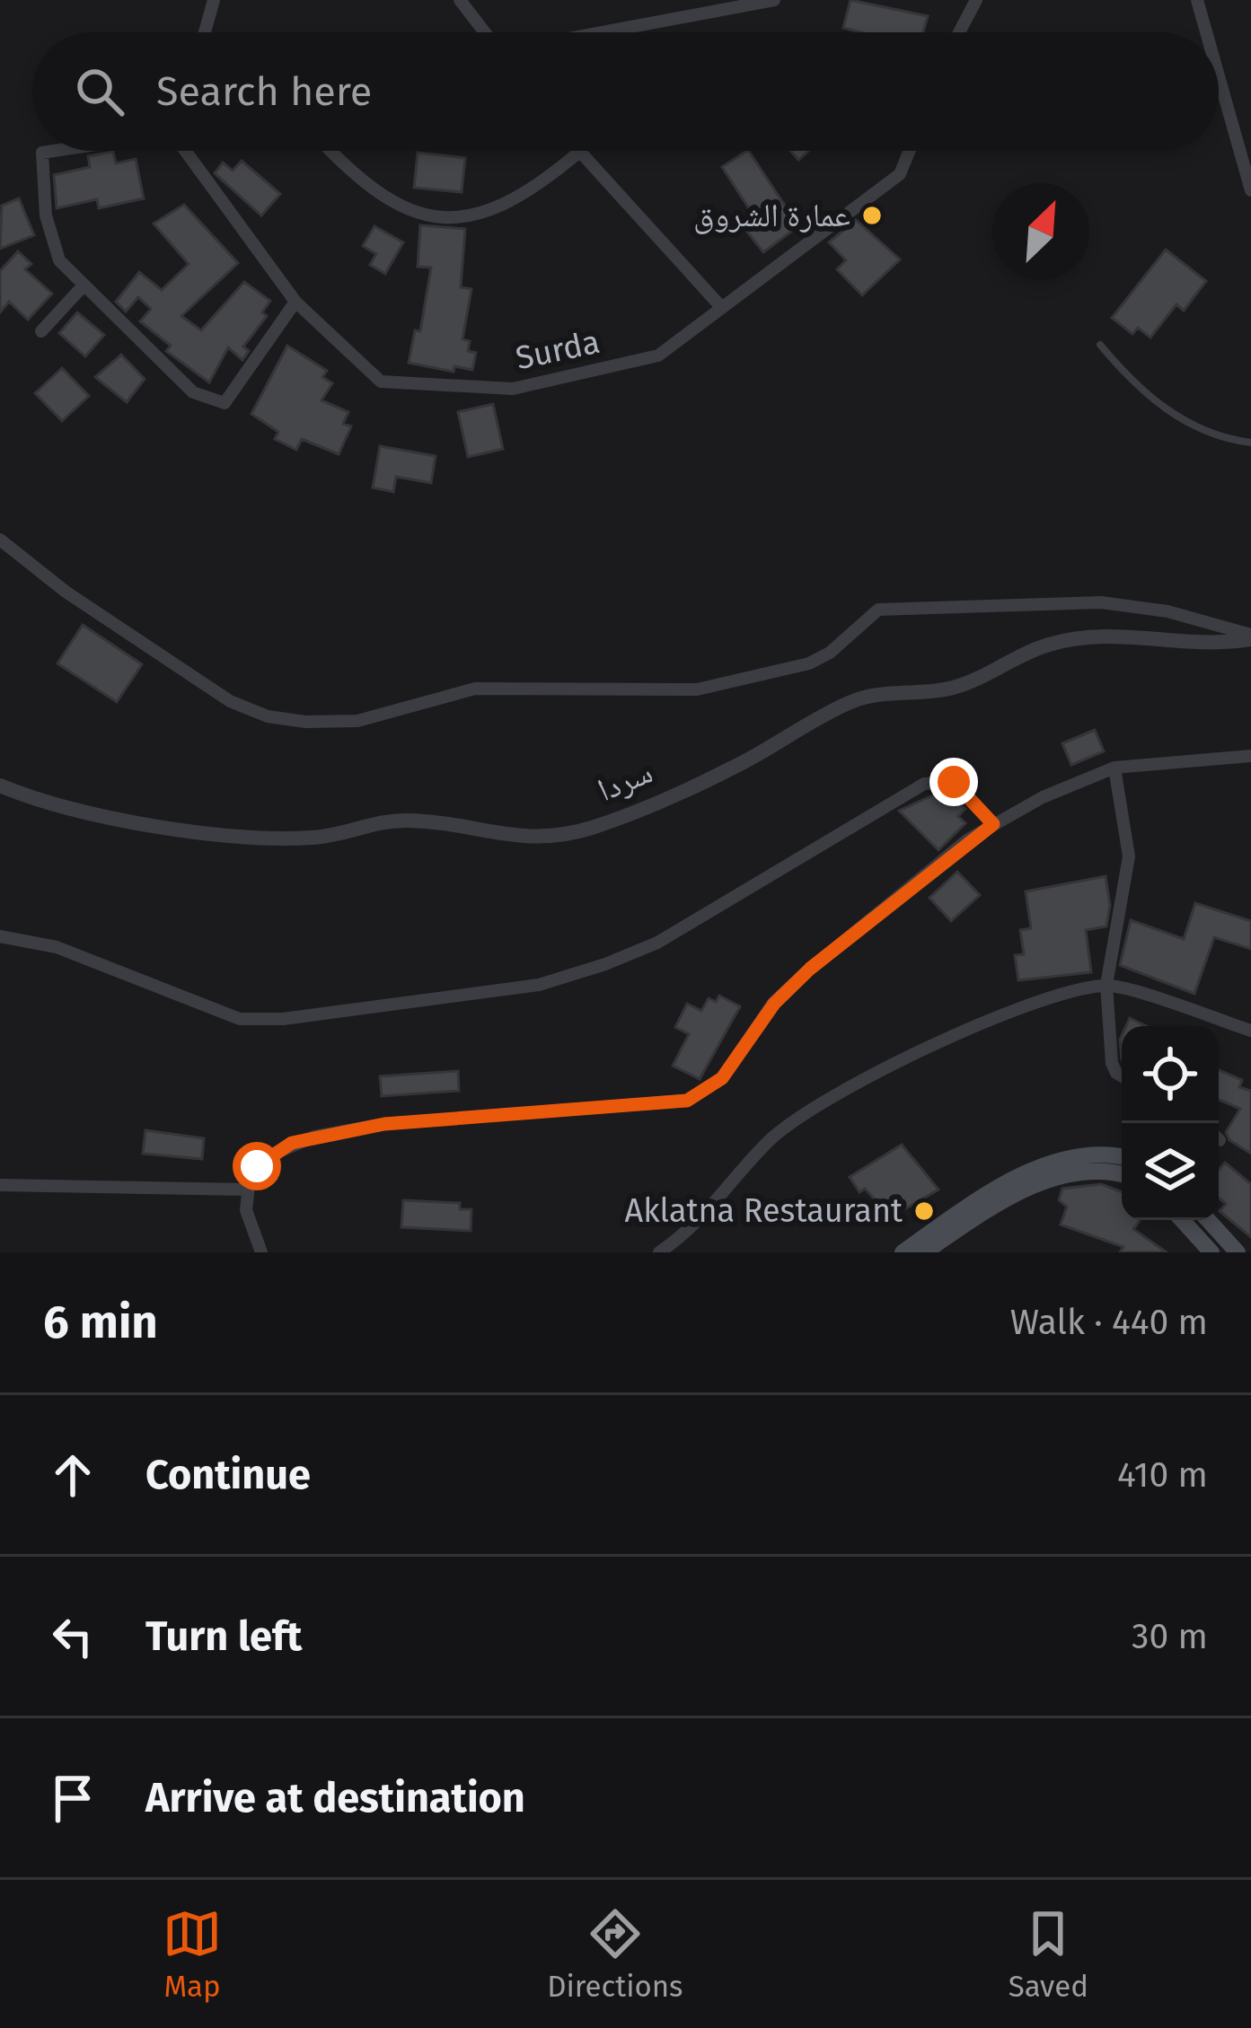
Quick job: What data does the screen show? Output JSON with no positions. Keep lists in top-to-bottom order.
{
  "streets": {
    "street": ["Surda", "سردا"]
  },
  "places": ["عمارة الشروق", "Aklatna Restaurant"],
  "north": "top right",
  "page": {
    "search": "Search here",
    "heading": ["6 min", "Walk · 440 m"],
    "list": [
      ["Continue", "410 m"],
      ["Turn left", "30 m"],
      "Arrive at destination"
    ],
    "nav": ["Map", "Directions", "Saved"]
  }
}
